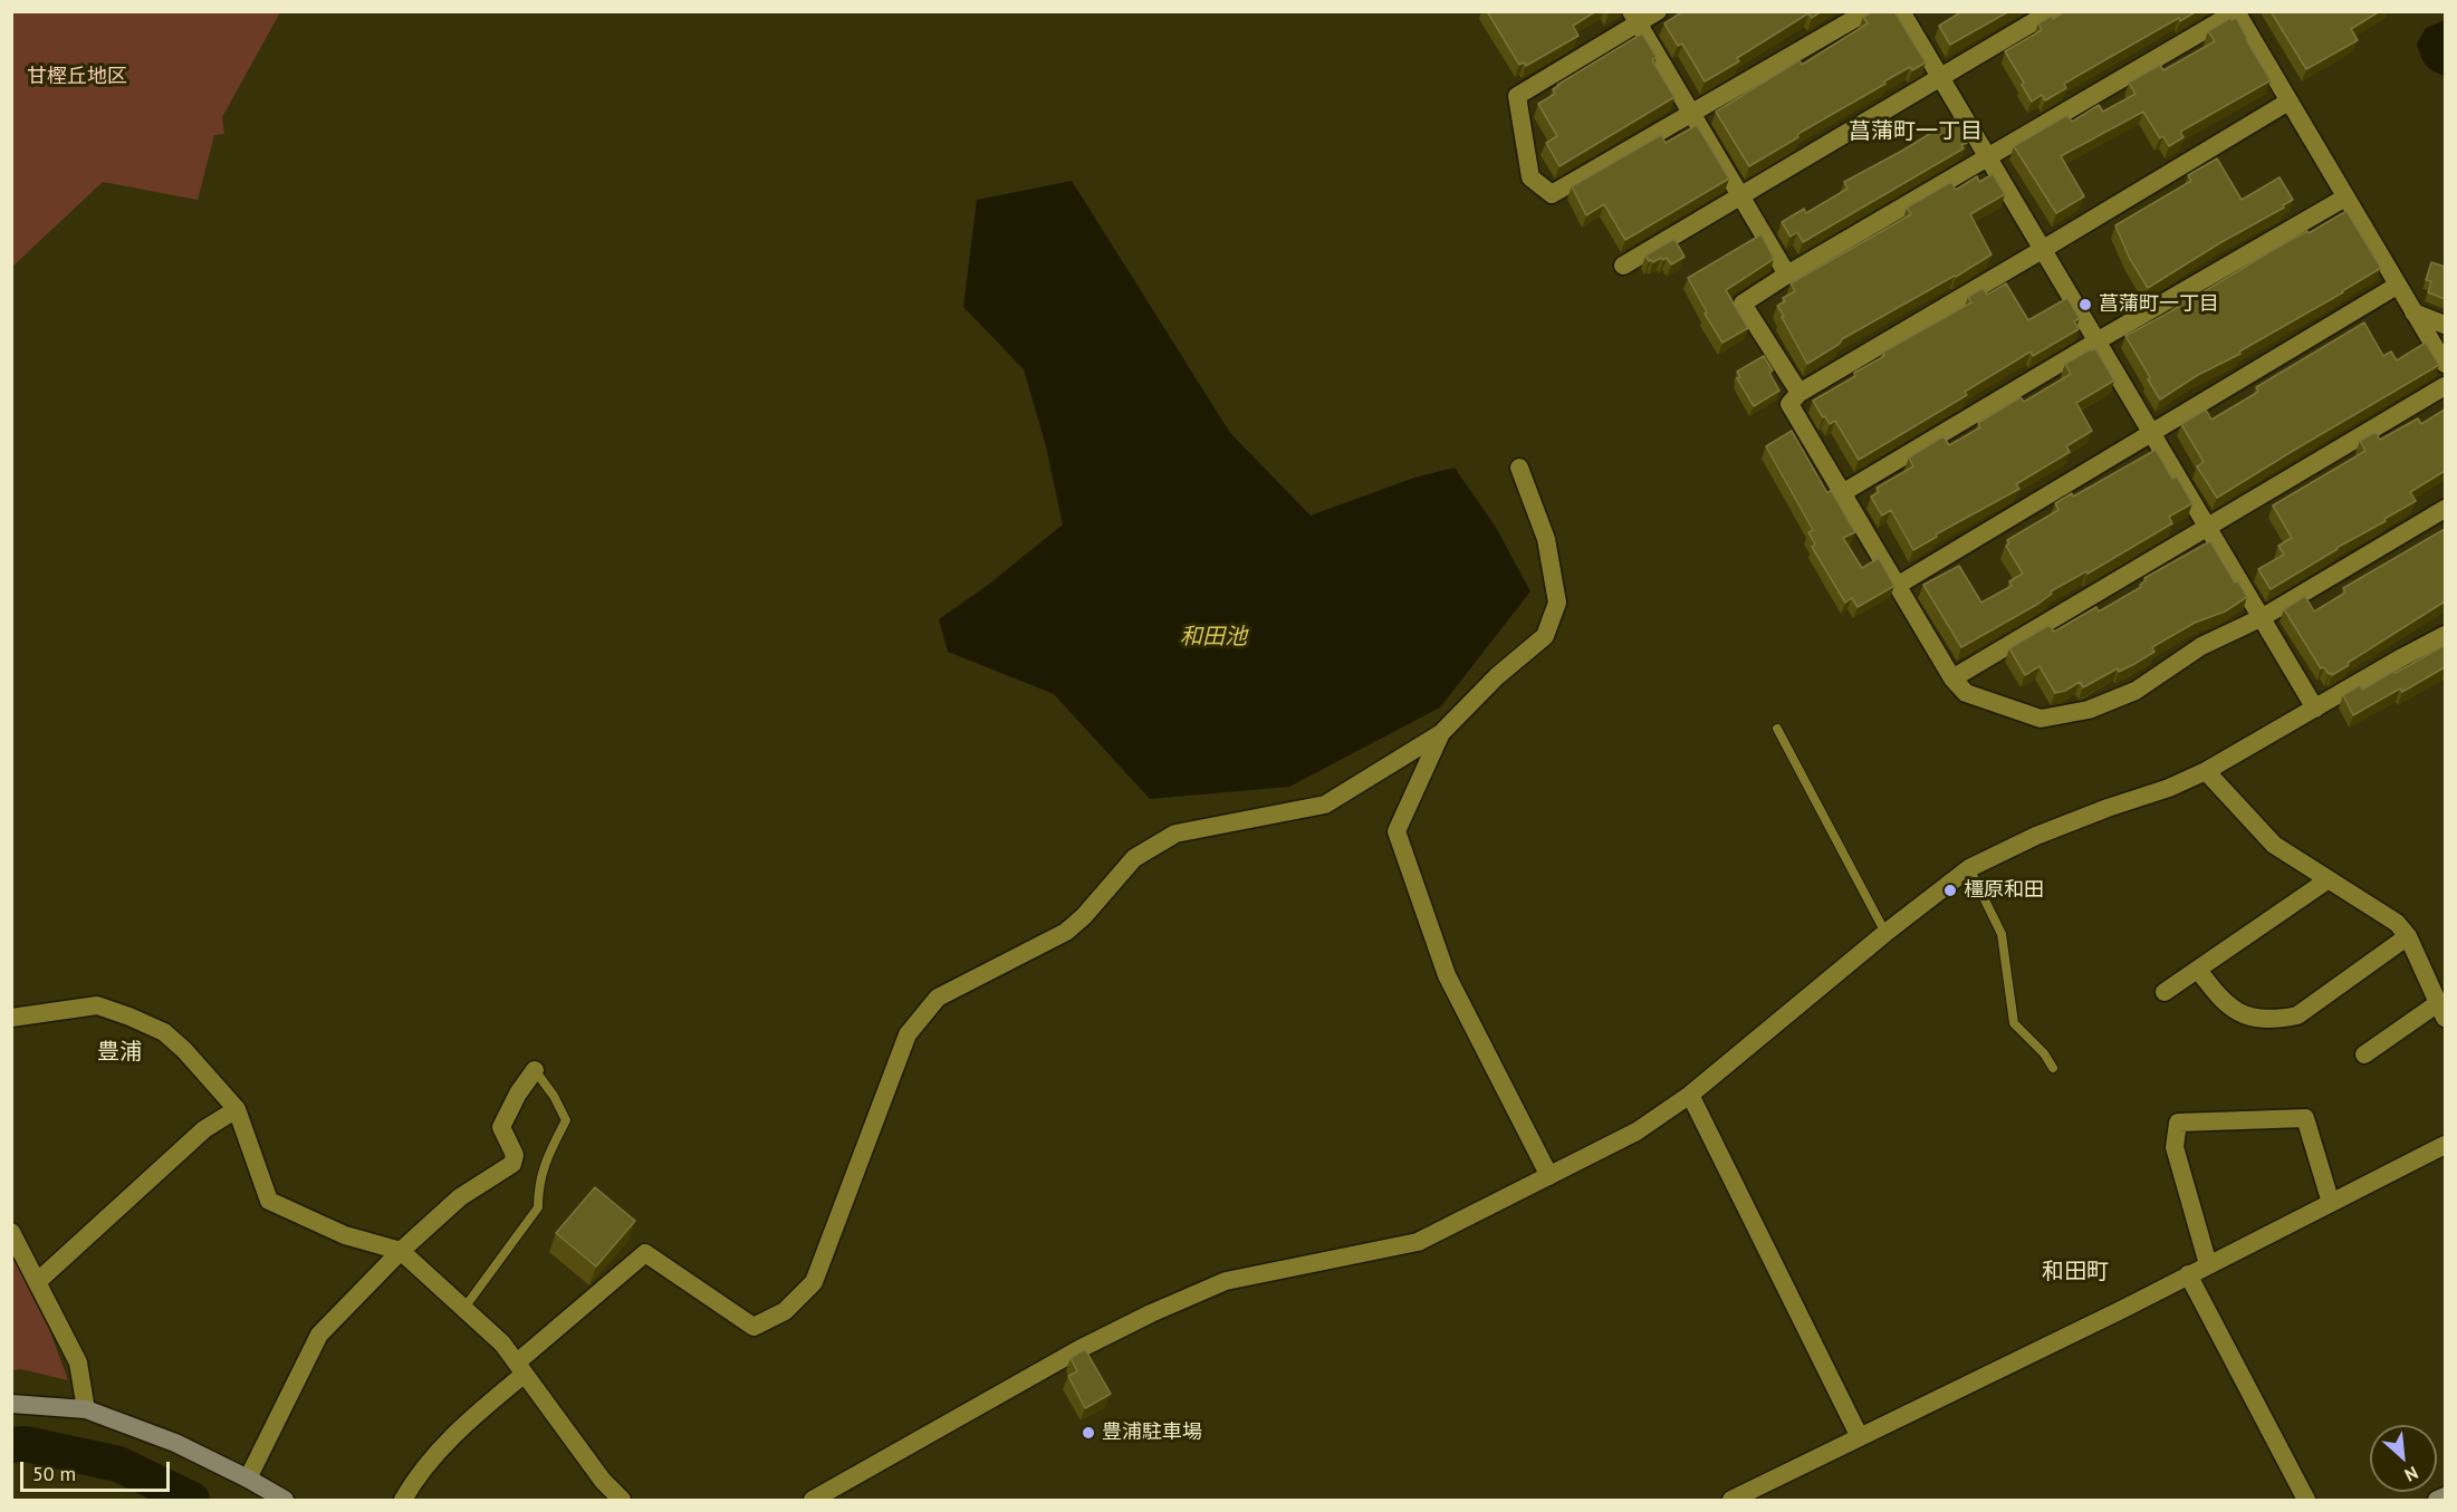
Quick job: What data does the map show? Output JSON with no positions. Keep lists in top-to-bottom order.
{
  "districts": ["菖蒲町一丁目", "豊浦", "和田町"],
  "water": ["和田池"],
  "parks": ["甘樫丘地区"],
  "places": ["菖蒲町一丁目", "橿原和田", "豊浦駐車場"],
  "scale_bar": "50 m",
  "north": "bottom right"
}
